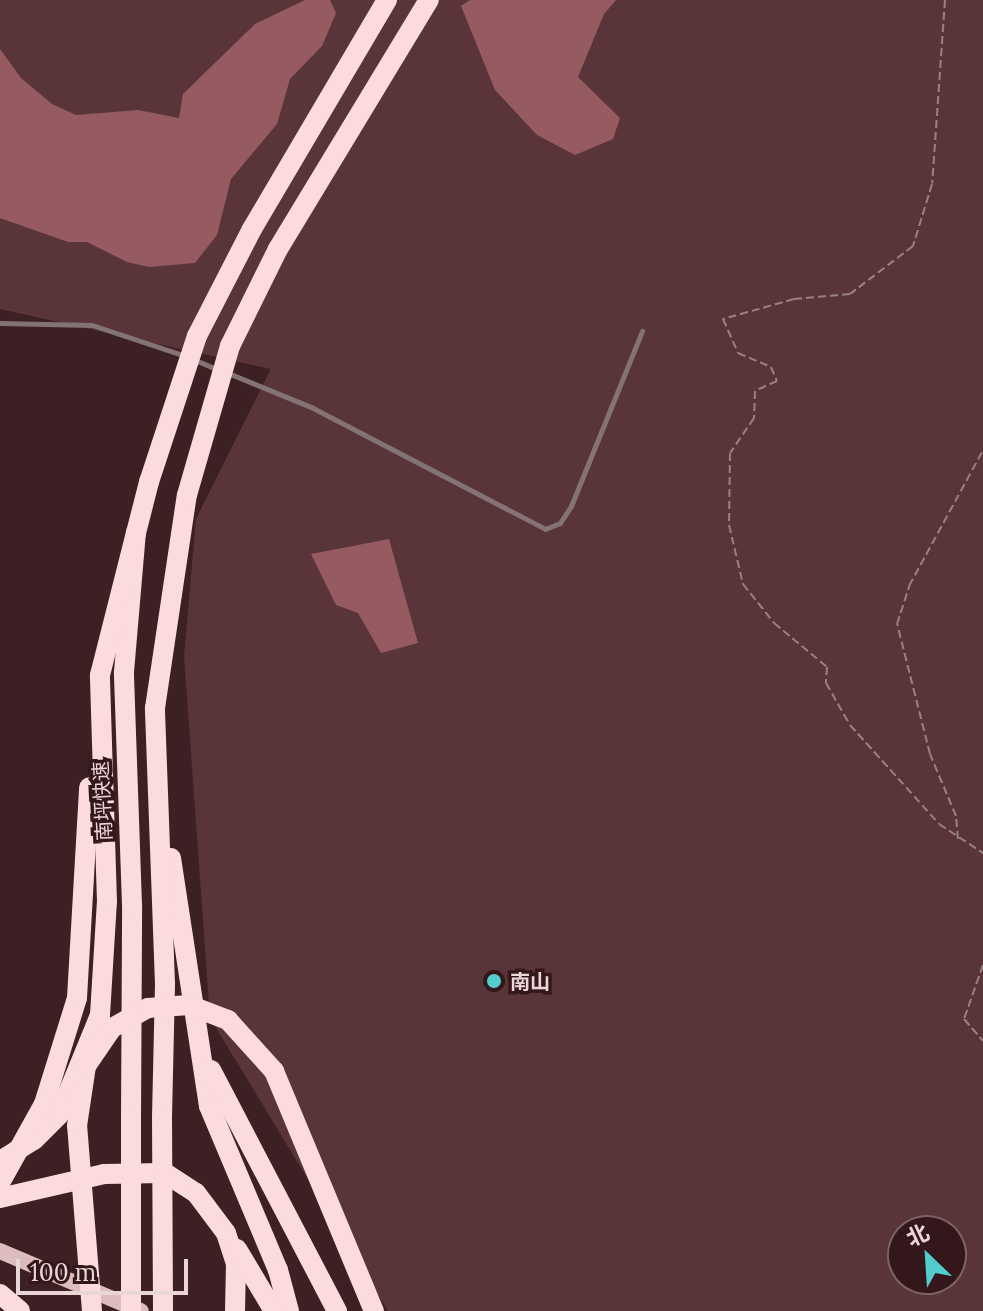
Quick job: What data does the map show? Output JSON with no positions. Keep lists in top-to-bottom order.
{
  "streets": {
    "highway": ["南坪快速"]
  },
  "places": ["南山"],
  "scale_bar": "100 m",
  "north": "top left"
}
